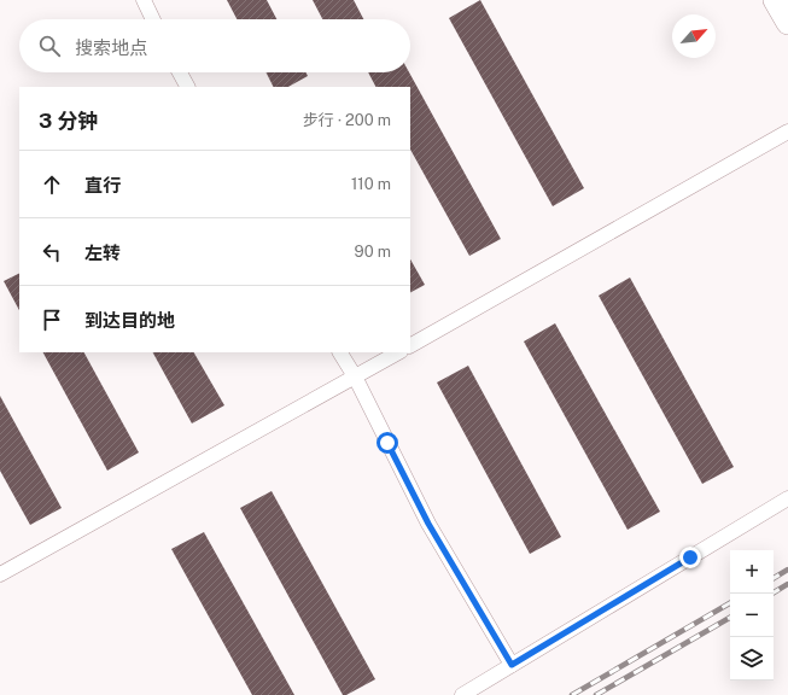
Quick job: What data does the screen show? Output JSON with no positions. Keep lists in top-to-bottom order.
{
  "north": "top right",
  "page": {
    "search": "搜索地点",
    "heading": ["3 分钟", "步行 · 200 m"],
    "list": [
      ["直行", "110 m"],
      ["左转", "90 m"],
      "到达目的地"
    ],
    "map_buttons": ["+", "−"]
  }
}
